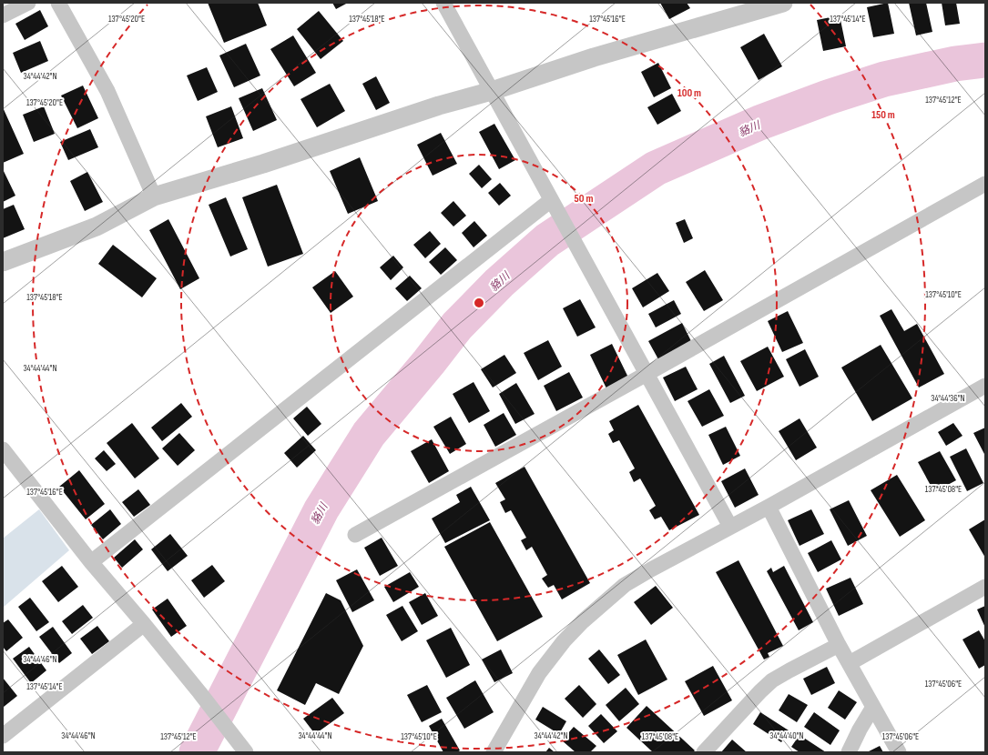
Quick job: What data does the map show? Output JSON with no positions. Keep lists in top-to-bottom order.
{
  "water": ["貉川"],
  "coordinates": [
    "137°45'20\"E",
    "137°45'18\"E",
    "137°45'16\"E",
    "137°45'14\"E",
    "34°44'42\"N",
    "137°45'12\"E",
    "137°45'10\"E",
    "34°44'44\"N",
    "34°44'36\"N",
    "137°45'08\"E",
    "34°44'46\"N",
    "137°45'06\"E",
    "34°44'40\"N"
  ],
  "rings": ["100 m", "150 m", "50 m"]
}
